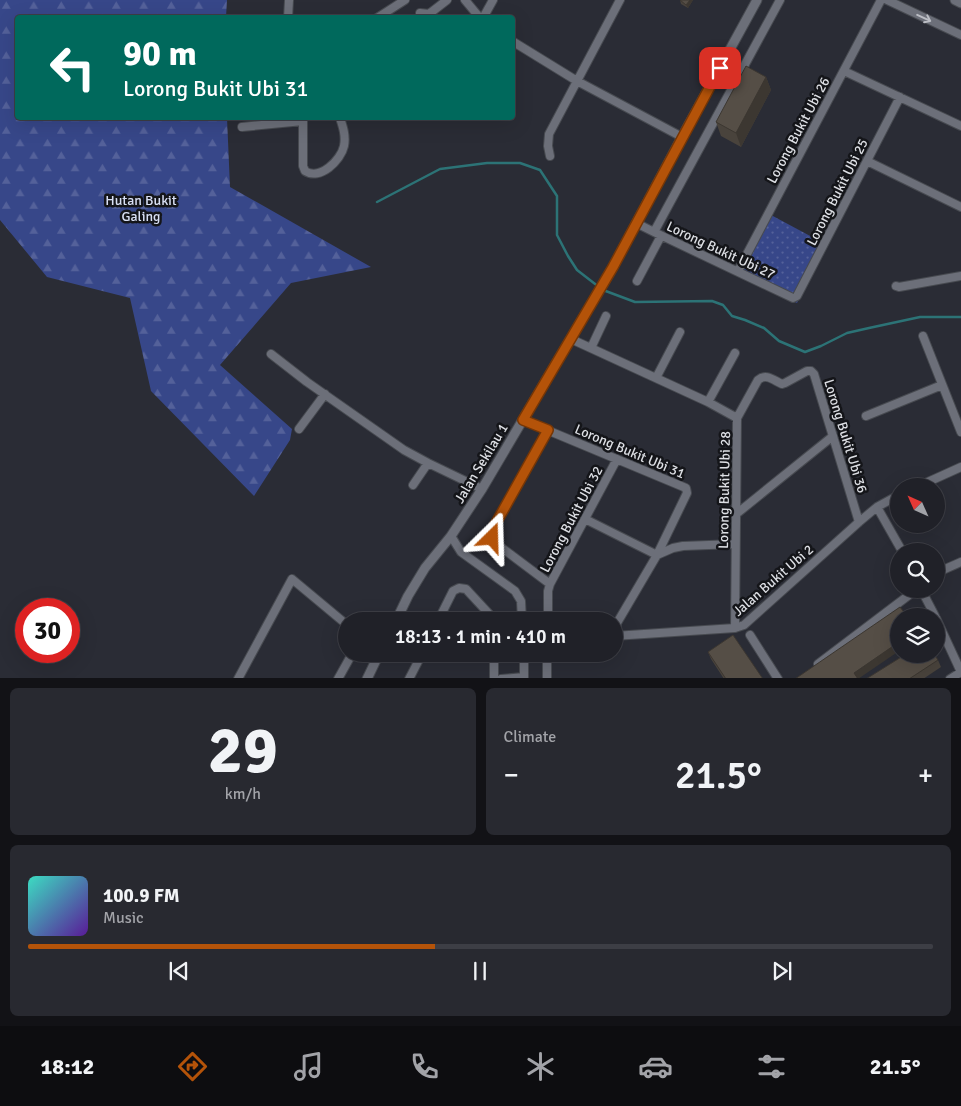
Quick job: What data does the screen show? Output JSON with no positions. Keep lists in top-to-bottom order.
{
  "streets": {
    "street": [
      "Lorong Bukit Ubi 26",
      "Lorong Bukit Ubi 25",
      "Lorong Bukit Ubi 27",
      "Lorong Bukit Ubi 36",
      "Lorong Bukit Ubi 31",
      "Jalan Sekilau 1",
      "Lorong Bukit Ubi 28",
      "Lorong Bukit Ubi 32",
      "Jalan Bukit Ubi 2"
    ]
  },
  "crossings": [
    ["Lorong Bukit Ubi 26", "Lorong Bukit Ubi 27"],
    ["Lorong Bukit Ubi 25", "Lorong Bukit Ubi 27"],
    ["Lorong Bukit Ubi 27", "Jalan Sekilau 1"],
    ["Lorong Bukit Ubi 36", "Lorong Bukit Ubi 28"],
    ["Lorong Bukit Ubi 36", "Jalan Bukit Ubi 2"],
    ["Lorong Bukit Ubi 31", "Jalan Sekilau 1"],
    ["Lorong Bukit Ubi 31", "Lorong Bukit Ubi 32"],
    ["Jalan Sekilau 1", "Lorong Bukit Ubi 28"],
    ["Lorong Bukit Ubi 28", "Jalan Bukit Ubi 2"]
  ],
  "parks": ["Hutan Bukit Galing"],
  "north": "top left",
  "page": {
    "turn": ["90 m", "Lorong Bukit Ubi 31"],
    "limit": "30",
    "trip": "18:13 · 1 min · 410 m",
    "tile": [
      ["29", "km/h"],
      "Climate"
    ],
    "heat": ["−", "21.5°", "+"],
    "song": ["100.9 FM", "Music"],
    "tabs": ["18:12", "21.5°"]
  }
}
